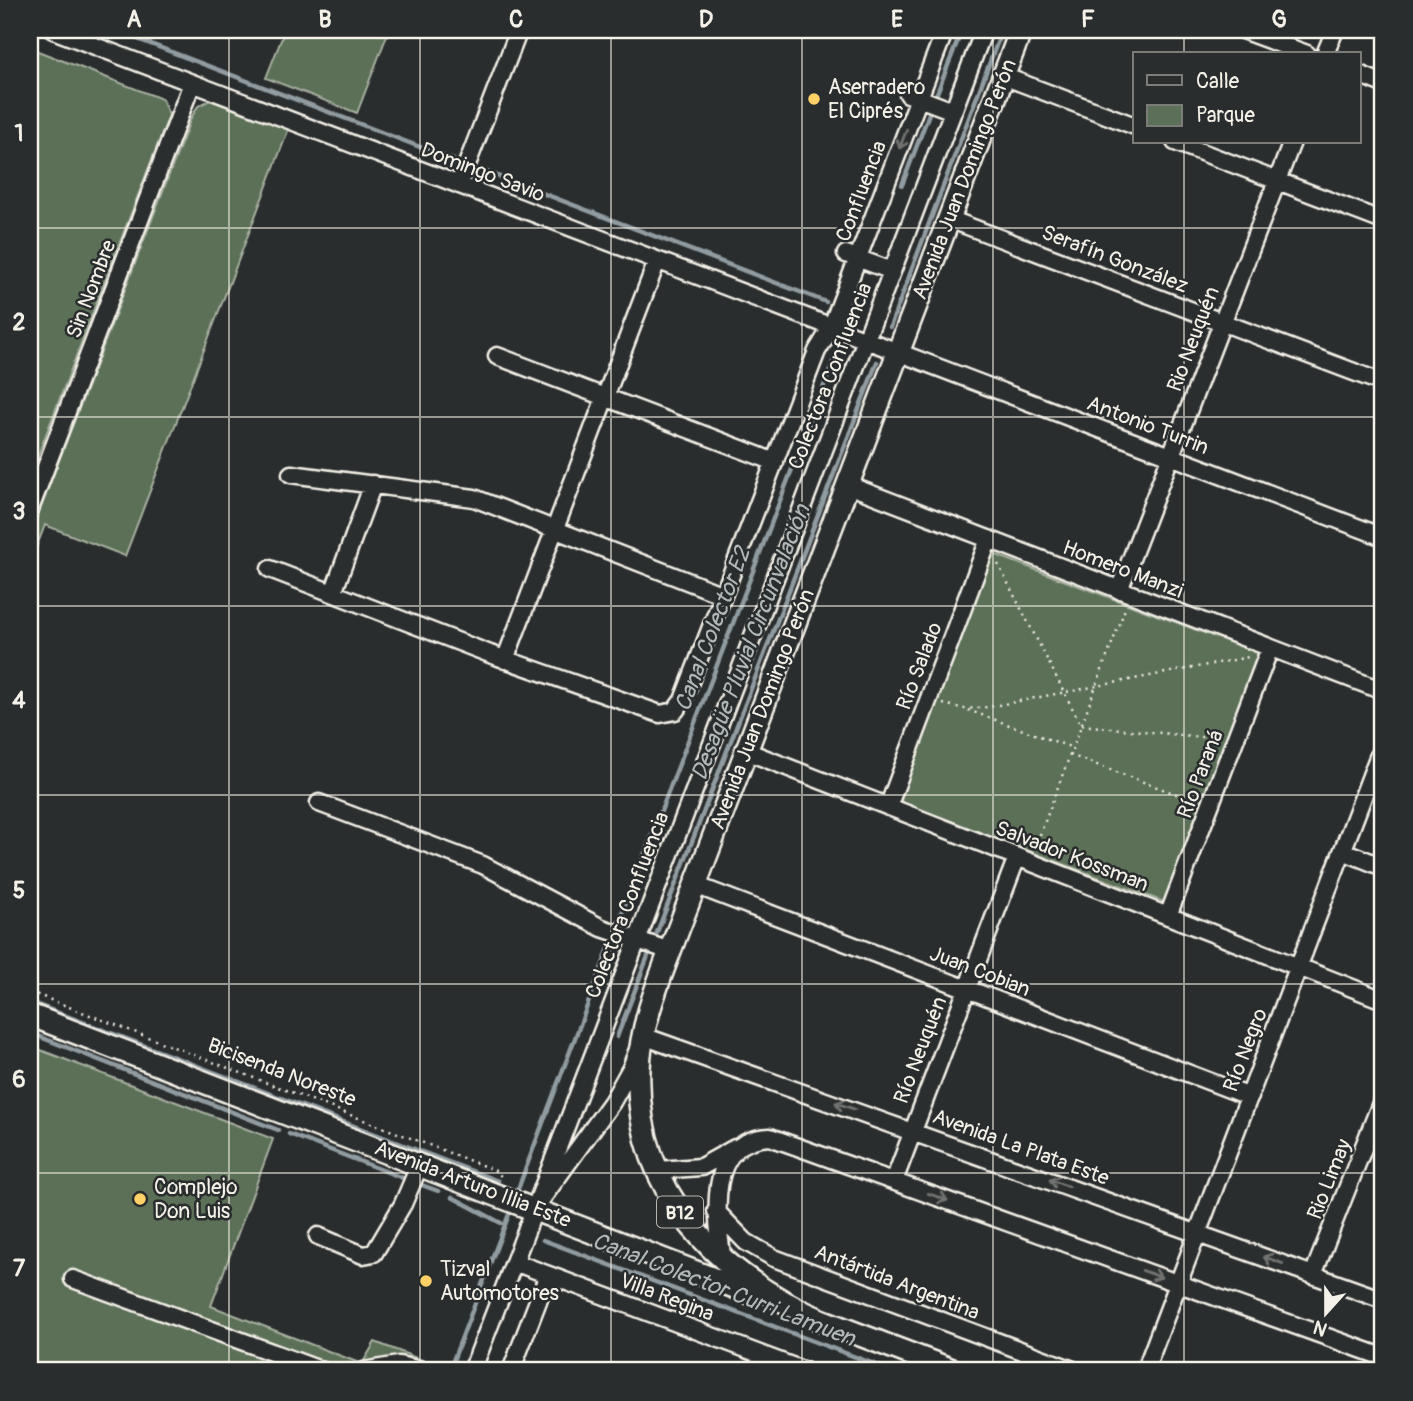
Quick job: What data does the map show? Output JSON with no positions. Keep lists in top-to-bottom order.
{
  "streets": {
    "main road": ["Avenida Juan Domingo Perón", "Avenida Arturo Illia Este", "B12"],
    "street": [
      "Domingo Savio",
      "Confluencia",
      "Serafín González",
      "Sin Nombre",
      "Rio Neuquén",
      "Colectora Confluencia",
      "Antonio Turrin",
      "Homero Manzi",
      "Río Salado",
      "Río Paraná",
      "Salvador Kossman",
      "Juan Cobian",
      "Río Neuquén",
      "Río Negro",
      "Avenida La Plata Este",
      "Rio Limay",
      "Antártida Argentina",
      "Villa Regina"
    ],
    "path": ["Bicisenda Noreste"]
  },
  "crossings": [
    ["Domingo Savio", "Avenida Juan Domingo Perón"],
    ["Domingo Savio", "Confluencia"],
    ["Domingo Savio", "Sin Nombre"],
    ["Domingo Savio", "Colectora Confluencia"],
    ["Domingo Savio", "Antonio Turrin"],
    ["Avenida Juan Domingo Perón", "Serafín González"],
    ["Avenida Juan Domingo Perón", "Colectora Confluencia"],
    ["Avenida Juan Domingo Perón", "Antonio Turrin"],
    ["Avenida Juan Domingo Perón", "Homero Manzi"],
    ["Avenida Juan Domingo Perón", "Salvador Kossman"],
    ["Avenida Juan Domingo Perón", "Juan Cobian"],
    ["Avenida Juan Domingo Perón", "Avenida La Plata Este"],
    ["Avenida Juan Domingo Perón", "Avenida Arturo Illia Este"],
    ["Avenida Juan Domingo Perón", "B12"],
    ["Avenida Juan Domingo Perón", "Villa Regina"],
    ["Serafín González", "Rio Neuquén"],
    ["Rio Neuquén", "Antonio Turrin"],
    ["Rio Neuquén", "Homero Manzi"],
    ["Colectora Confluencia", "Avenida Arturo Illia Este"],
    ["Homero Manzi", "Río Salado"],
    ["Homero Manzi", "Río Paraná"],
    ["Río Salado", "Salvador Kossman"],
    ["Río Paraná", "Salvador Kossman"],
    ["Salvador Kossman", "Río Neuquén"],
    ["Salvador Kossman", "Río Negro"],
    ["Juan Cobian", "Río Neuquén"],
    ["Juan Cobian", "Río Negro"],
    ["Río Neuquén", "Avenida La Plata Este"],
    ["Río Negro", "Avenida La Plata Este"],
    ["Bicisenda Noreste", "Avenida Arturo Illia Este"],
    ["Avenida La Plata Este", "Rio Limay"],
    ["Avenida La Plata Este", "B12"],
    ["Avenida Arturo Illia Este", "B12"]
  ],
  "water": ["Canal Colector E2", "Desagüe Pluvial Circunvalación", "Canal Colector Curri Lamuen"],
  "places": ["Aserradero El Ciprés", "Complejo Don Luis", "Tizval Automotores"],
  "legend": ["Calle", "Parque"],
  "north": "bottom",
  "grid": {
    "columns": [
      "A",
      "B",
      "C",
      "D",
      "E",
      "F",
      "G"
    ],
    "rows": [
      "1",
      "2",
      "3",
      "4",
      "5",
      "6",
      "7"
    ]
  }
}
